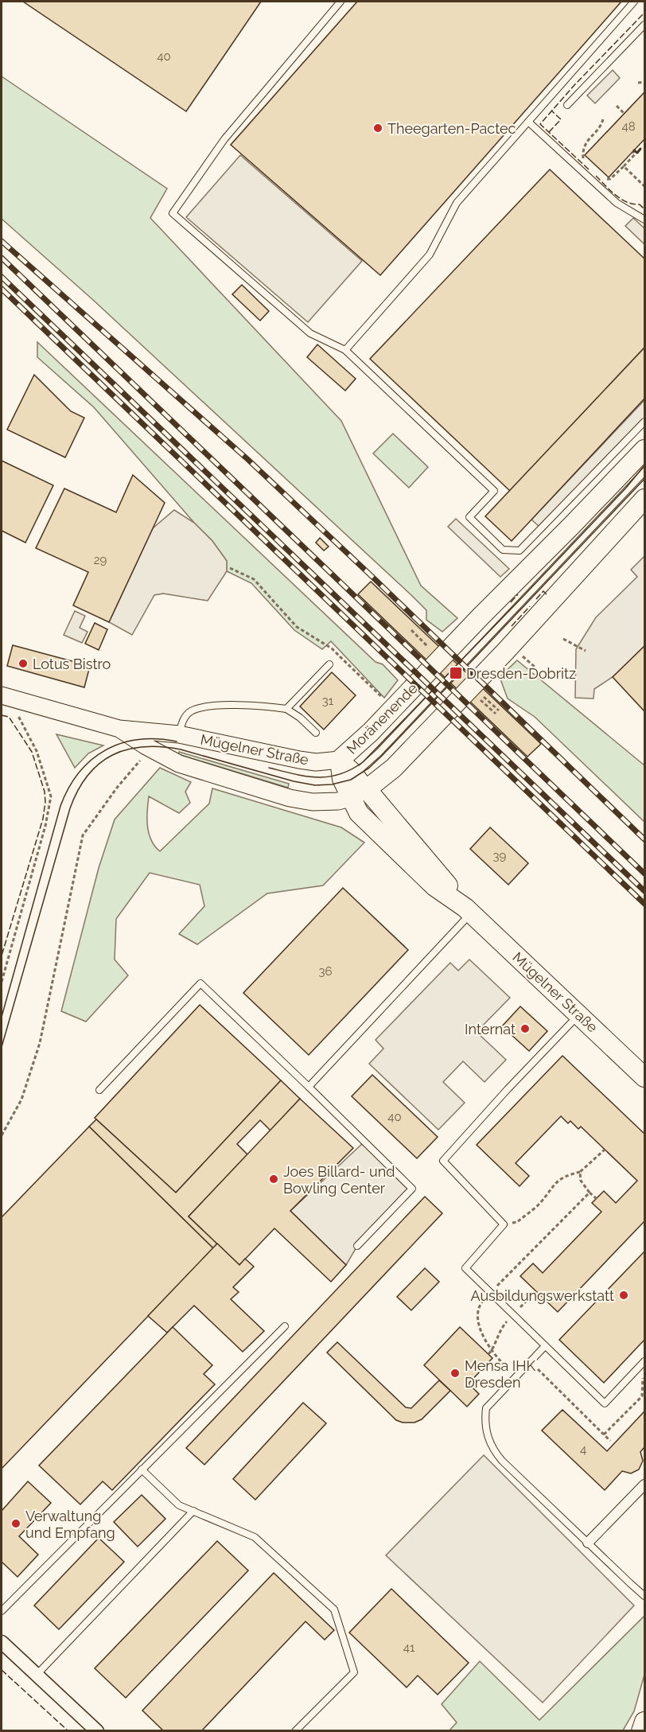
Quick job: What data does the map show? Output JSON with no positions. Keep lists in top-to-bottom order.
{
  "streets": {
    "main road": ["Moränenende", "Mügelner Straße"]
  },
  "crossings": [
    ["Moränenende", "Mügelner Straße"]
  ],
  "places": {
    "other": [
      "Theegarten-Pactec",
      "Lotus Bistro",
      "Internat",
      "Joes Billard- und Bowling Center",
      "Ausbildungswerkstatt",
      "Mensa IHK Dresden",
      "Verwaltung und Empfang"
    ],
    "transit": ["Dresden-Dobritz"]
  },
  "house_numbers": [
    "40",
    "48",
    "29",
    "31",
    "39",
    "36",
    "40",
    "4",
    "41"
  ]
}
